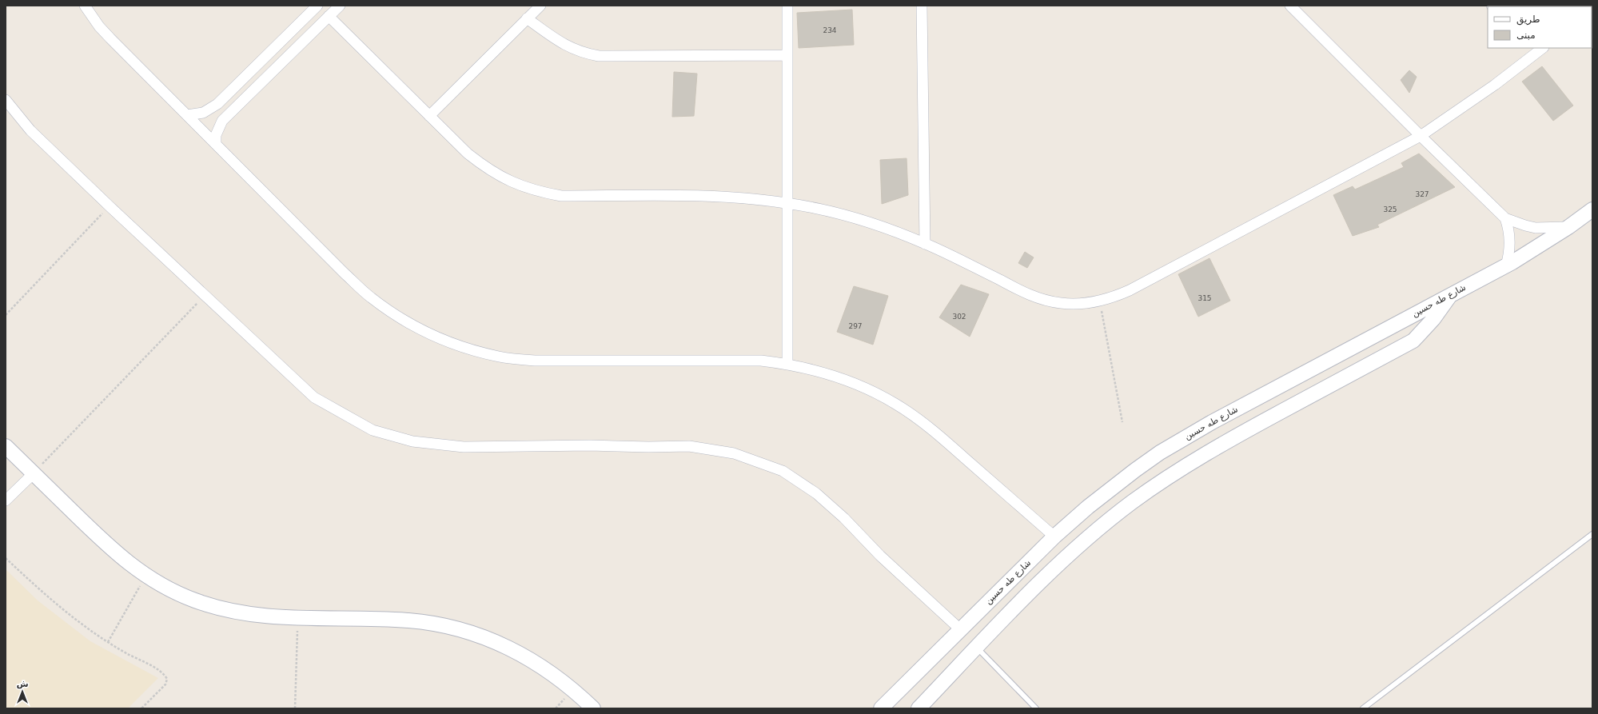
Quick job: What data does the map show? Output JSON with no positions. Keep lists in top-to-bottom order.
{
  "streets": {
    "main road": ["شارع طه حسين"]
  },
  "house_numbers": [
    "234",
    "327",
    "325",
    "315",
    "302",
    "297"
  ],
  "legend": ["طريق", "مبنى"],
  "north": "top"
}
